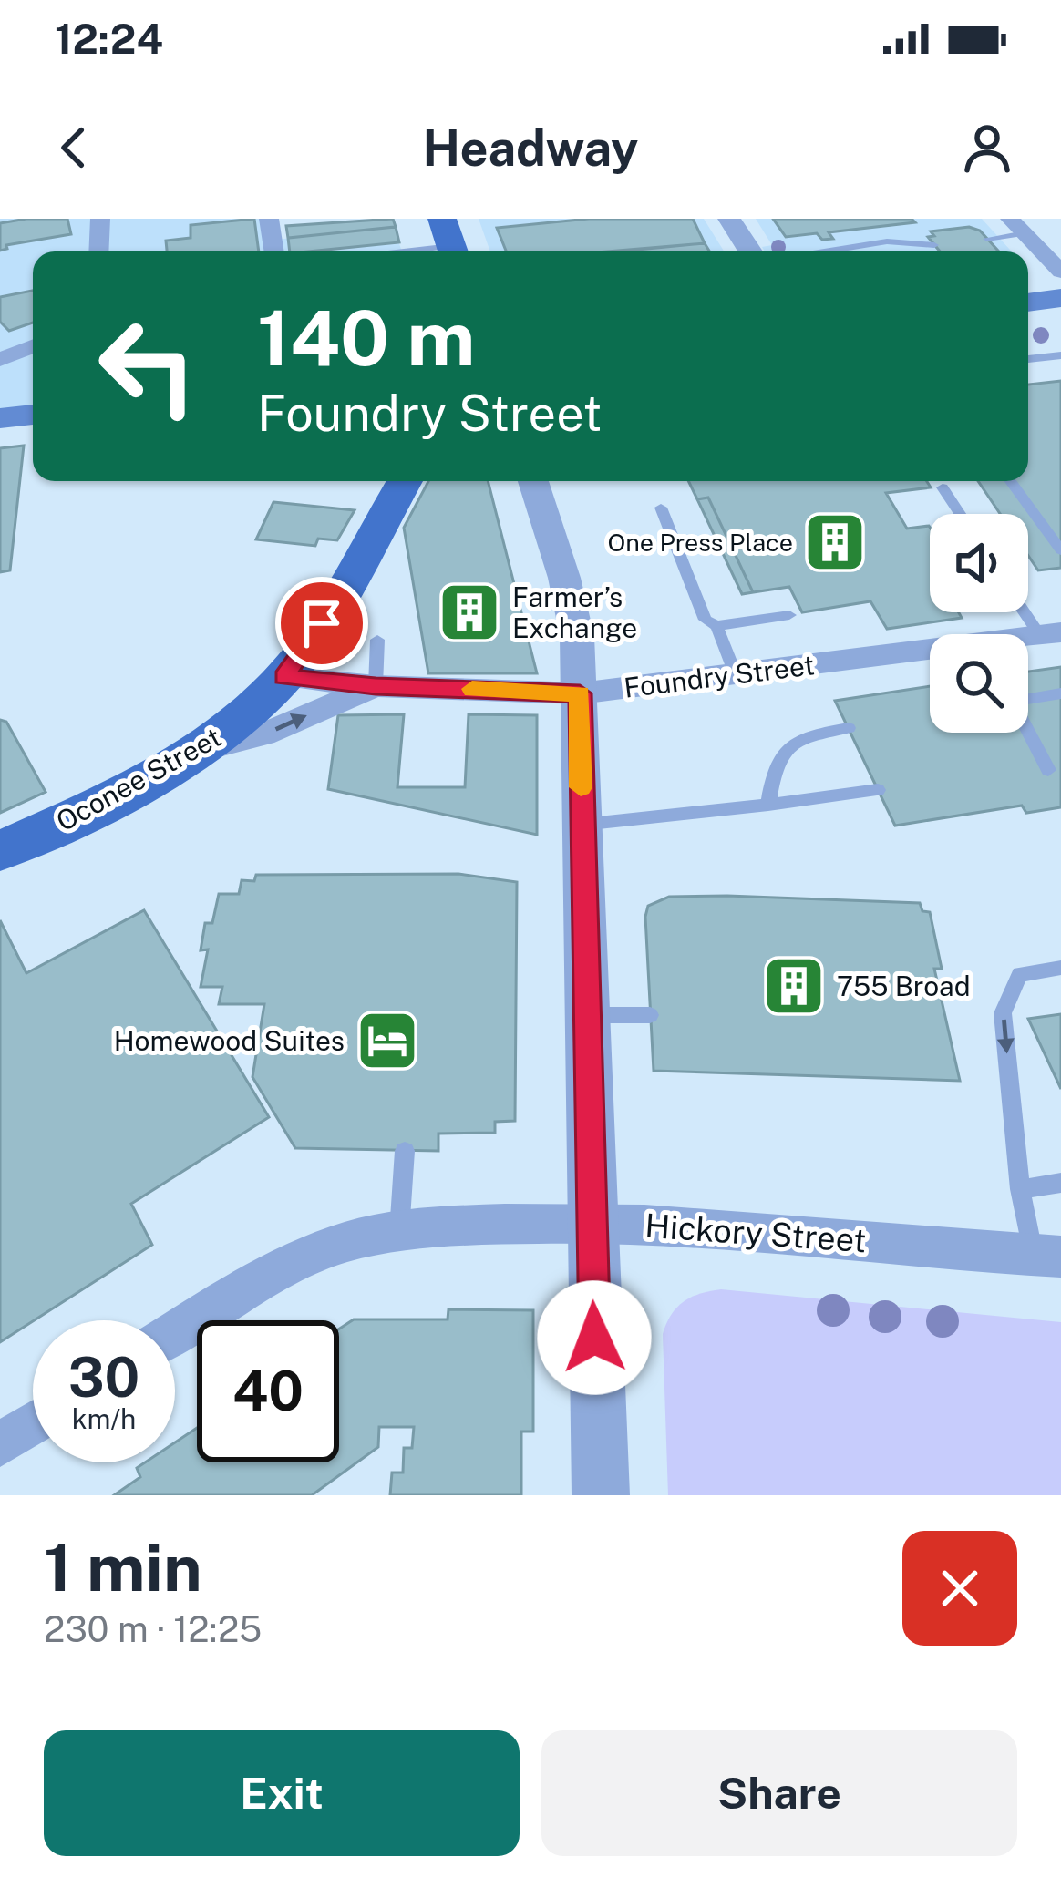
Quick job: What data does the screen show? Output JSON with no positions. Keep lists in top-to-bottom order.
{
  "streets": {
    "main road": ["Oconee Street"],
    "street": ["Foundry Street", "Hickory Street"]
  },
  "crossings": [
    ["Foundry Street", "Oconee Street"]
  ],
  "places": {
    "building": ["One Press Place", "Farmer’s Exchange", "755 Broad"],
    "hotel": ["Homewood Suites"]
  },
  "page": {
    "status": "12:24",
    "header": "Headway",
    "turn": ["140 m", "Foundry Street"],
    "speed": "30 km/h",
    "limit": "40",
    "heading": ["1 min", "230 m · 12:25"],
    "buttons": ["Exit", "Share"]
  }
}
